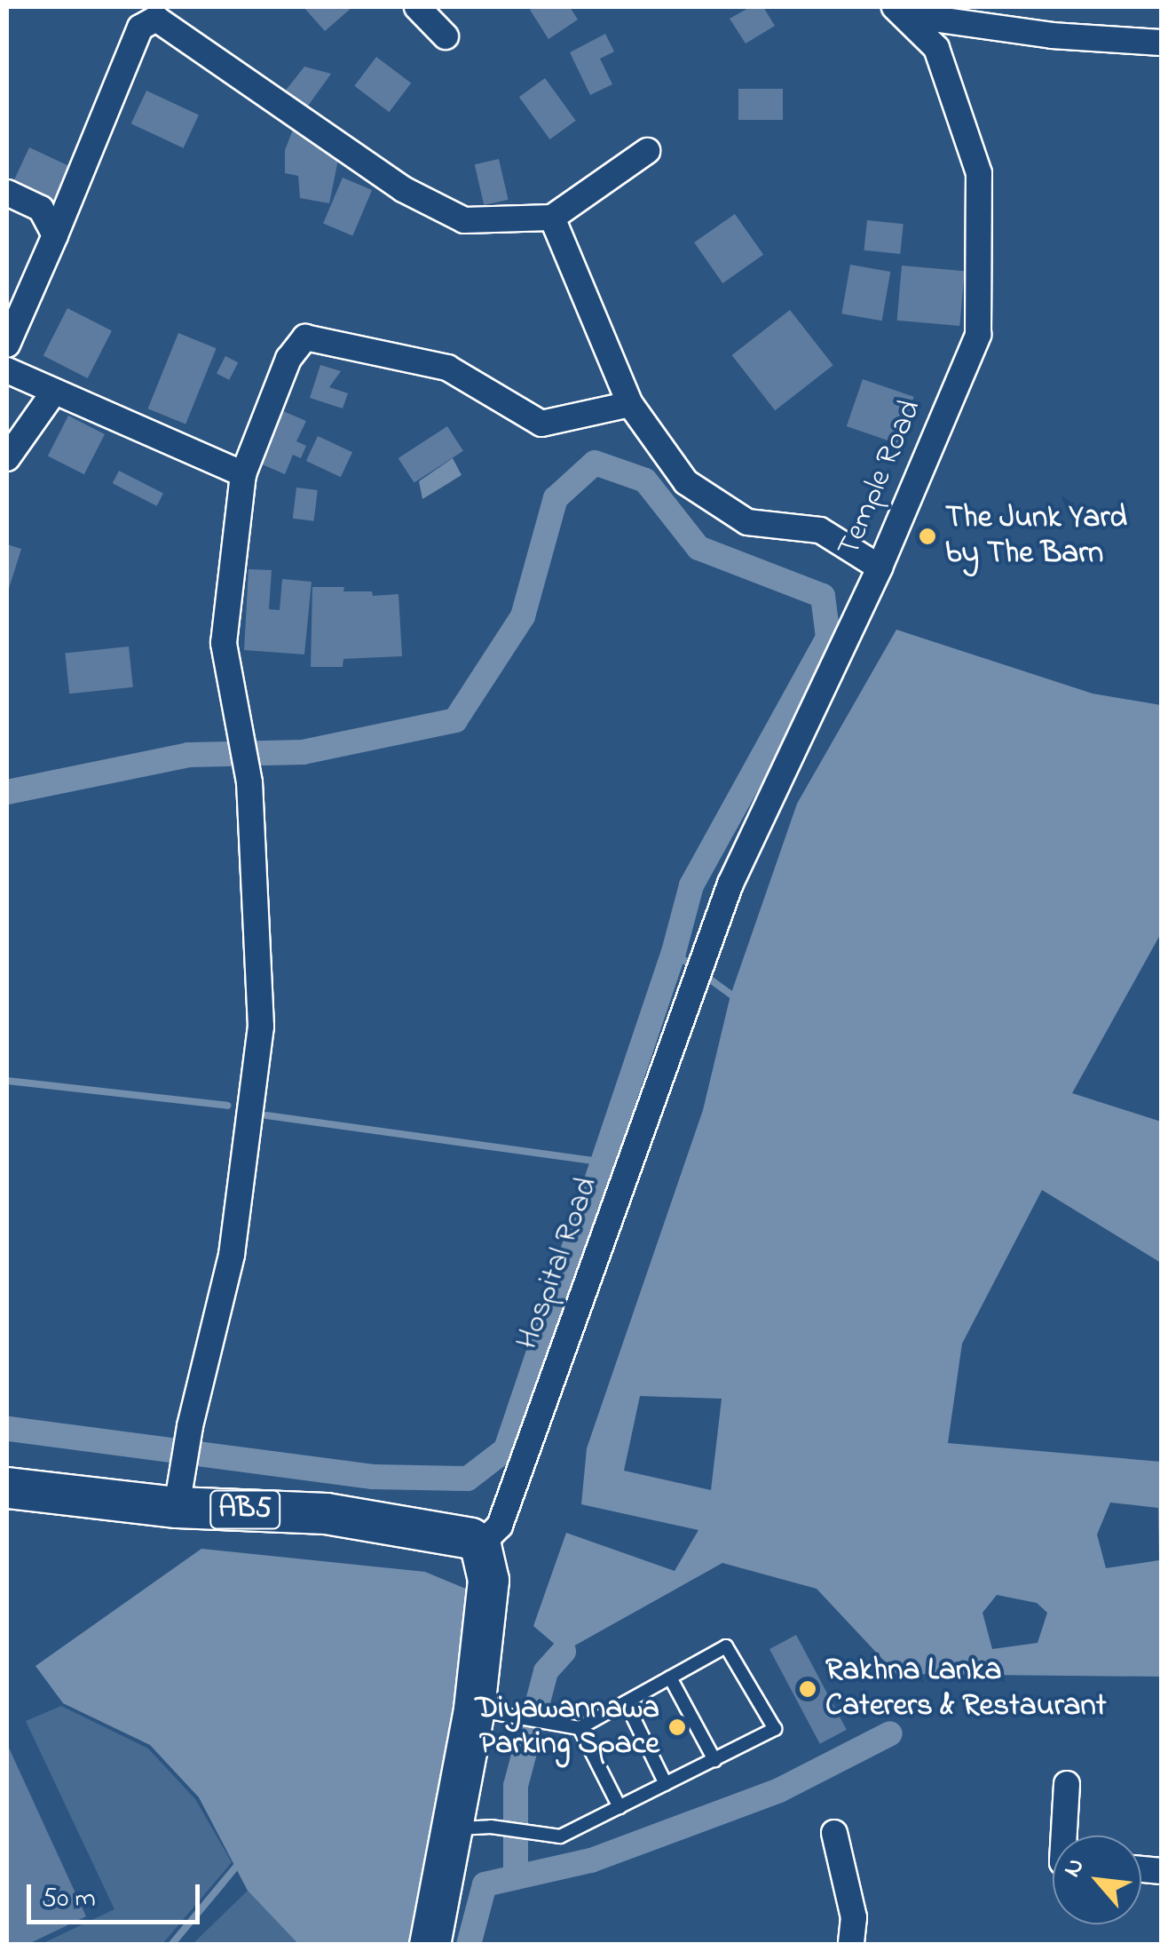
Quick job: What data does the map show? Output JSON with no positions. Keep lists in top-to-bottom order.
{
  "streets": {
    "main road": ["AB5"],
    "street": ["Temple Road", "Hospital Road"]
  },
  "crossings": [
    ["Temple Road", "Hospital Road"],
    ["Hospital Road", "AB5"]
  ],
  "places": ["The Junk Yard by The Barn", "Rakhna Lanka Caterers & Restaurant", "Diyawannawa Parking Space"],
  "scale_bar": "50 m",
  "north": "top left"
}
